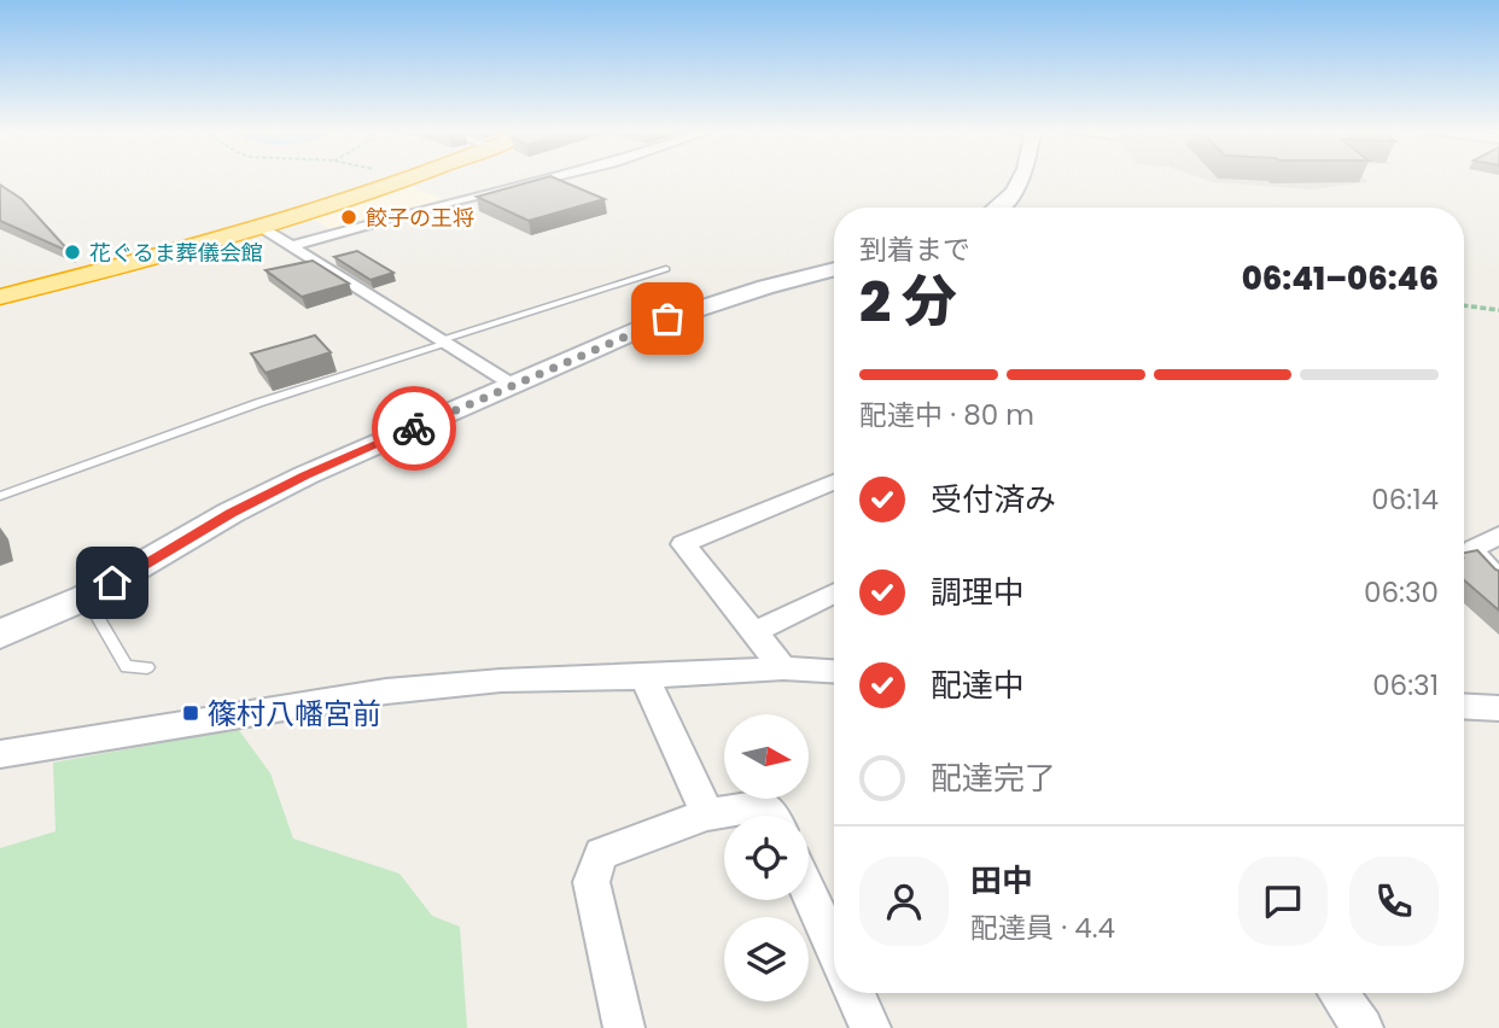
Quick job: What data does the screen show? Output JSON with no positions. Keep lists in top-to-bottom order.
{
  "places": {
    "other": ["餃子の王将", "花ぐるま葬儀会館"],
    "transit": ["篠村八幡宮前"]
  },
  "north": "right",
  "page": {
    "heading": ["2 分", "到着まで", "06:41–06:46"],
    "panel": ["田中", "配達員 · 4.4"],
    "bar": "配達中 · 80 m",
    "list": [
      ["受付済み", "06:14"],
      ["調理中", "06:30"],
      ["配達中", "06:31"],
      "配達完了"
    ]
  }
}
